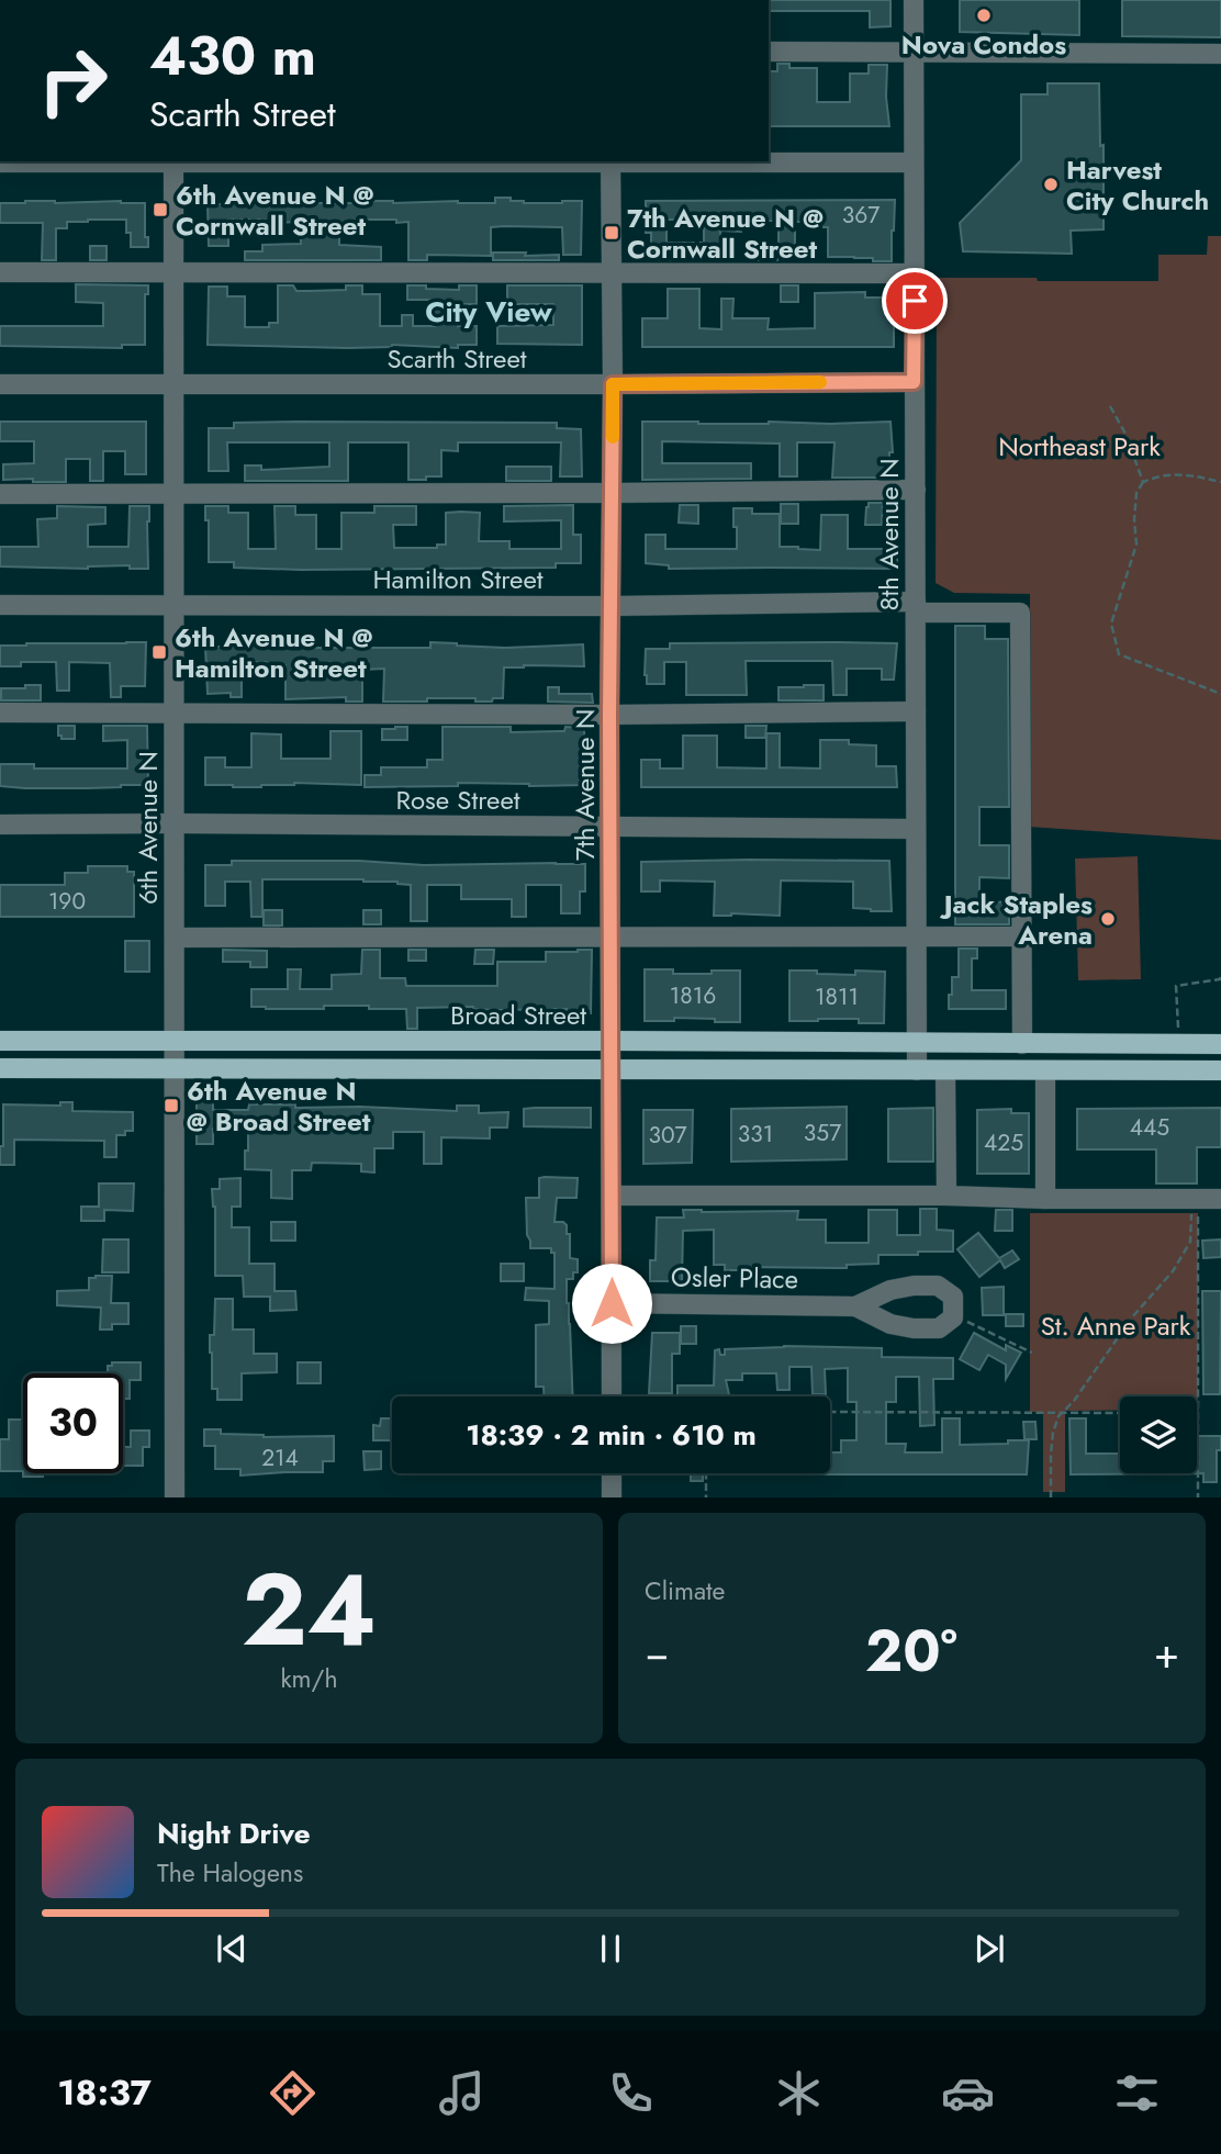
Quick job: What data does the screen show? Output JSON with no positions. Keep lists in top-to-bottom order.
{
  "streets": {
    "main road": ["Broad Street"],
    "street": [
      "Scarth Street",
      "8th Avenue N",
      "Hamilton Street",
      "7th Avenue N",
      "Rose Street",
      "6th Avenue N",
      "Osler Place"
    ]
  },
  "crossings": [
    ["Scarth Street", "8th Avenue N"],
    ["Scarth Street", "7th Avenue N"],
    ["Scarth Street", "6th Avenue N"],
    ["8th Avenue N", "Hamilton Street"],
    ["8th Avenue N", "Rose Street"],
    ["8th Avenue N", "Broad Street"],
    ["Hamilton Street", "7th Avenue N"],
    ["Hamilton Street", "6th Avenue N"],
    ["7th Avenue N", "Rose Street"],
    ["7th Avenue N", "Broad Street"],
    ["7th Avenue N", "Osler Place"],
    ["Rose Street", "6th Avenue N"],
    ["6th Avenue N", "Broad Street"]
  ],
  "districts": ["City View"],
  "parks": ["Northeast Park", "St. Anne Park"],
  "places": {
    "other": ["Nova Condos", "Harvest City Church", "Jack Staples Arena"],
    "transit": [
      "6th Avenue N @ Cornwall Street",
      "7th Avenue N @ Cornwall Street",
      "6th Avenue N @ Hamilton Street",
      "6th Avenue N @ Broad Street"
    ]
  },
  "house_numbers": [
    "367",
    "190",
    "1816",
    "1811",
    "445",
    "357",
    "331",
    "307",
    "425",
    "214"
  ],
  "page": {
    "turn": ["430 m", "Scarth Street"],
    "limit": "30",
    "trip": "18:39 · 2 min · 610 m",
    "tile": [
      ["24", "km/h"],
      "Climate"
    ],
    "heat": ["−", "20°", "+"],
    "song": ["Night Drive", "The Halogens"],
    "tabs": "18:37"
  }
}
